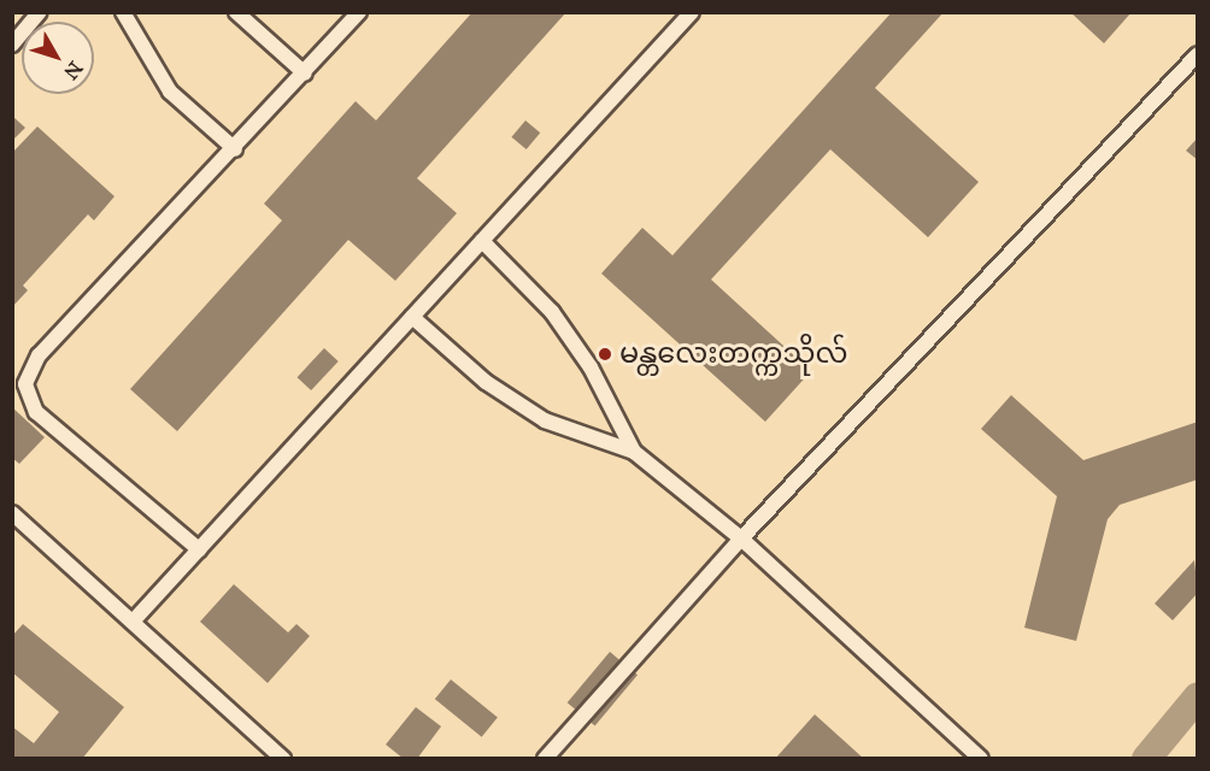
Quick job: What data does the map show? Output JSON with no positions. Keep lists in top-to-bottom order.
{
  "places": ["မန္တလေးတက္ကသိုလ်"],
  "north": "bottom right"
}
